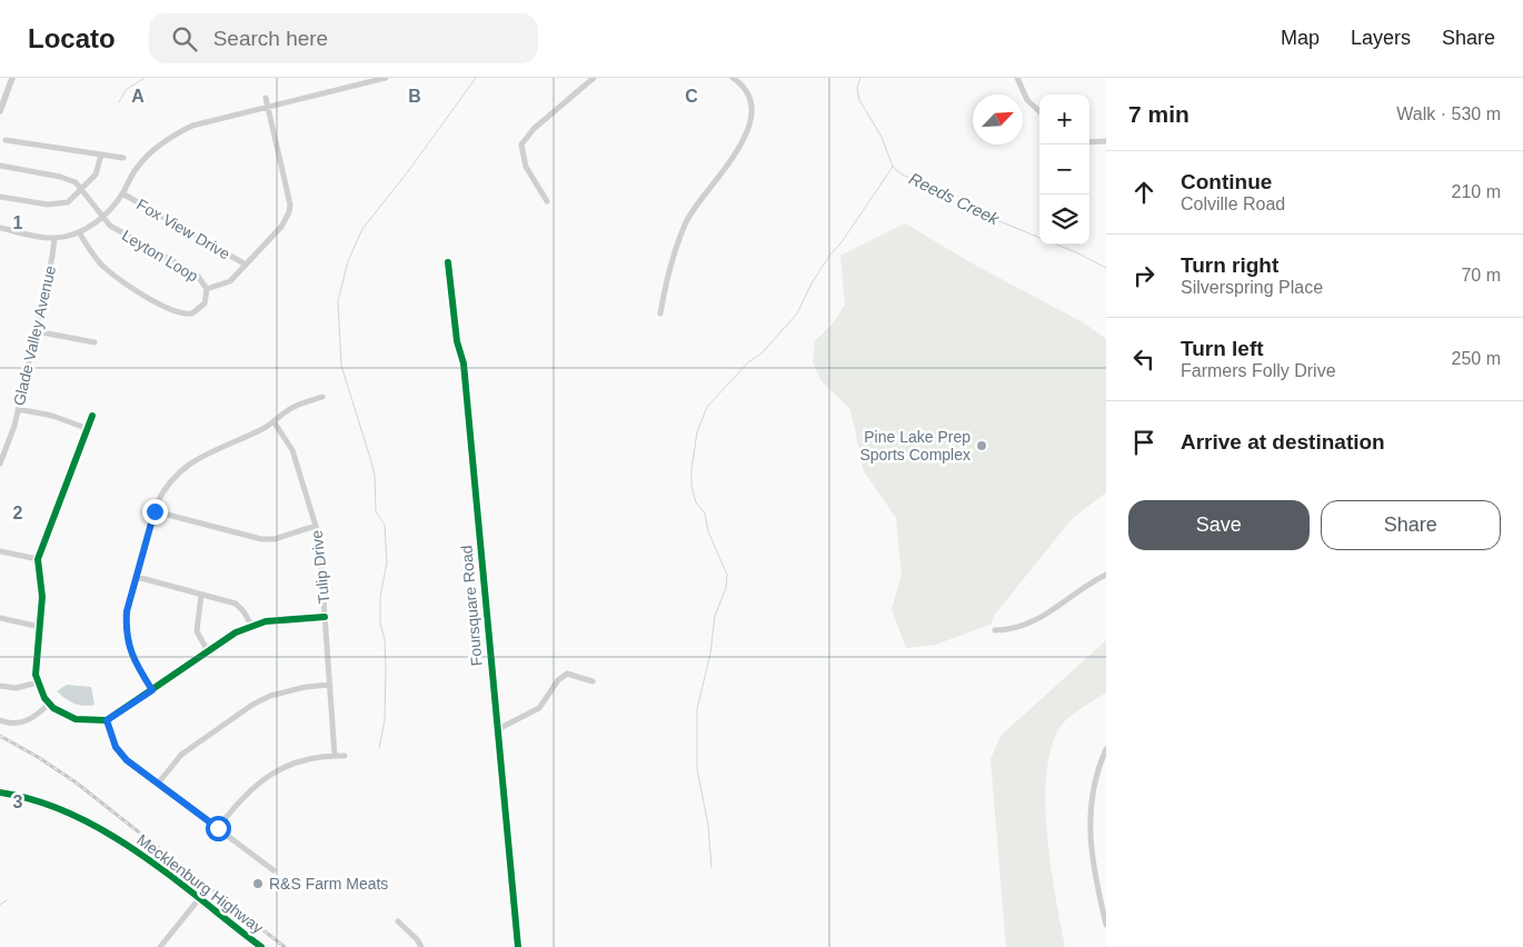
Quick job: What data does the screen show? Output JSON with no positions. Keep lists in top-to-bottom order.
{
  "streets": {
    "main road": ["Mecklenburg Highway"],
    "street": [
      "Fox View Drive",
      "Leyton Loop",
      "Glade Valley Avenue",
      "Tulip Drive",
      "Foursquare Road"
    ]
  },
  "water": ["Reeds Creek"],
  "places": ["Pine Lake Prep Sports Complex", "R&S Farm Meats"],
  "north": "top right",
  "page": {
    "header": "Locato",
    "search": "Search here",
    "nav": ["Map", "Layers", "Share"],
    "heading": ["7 min", "Walk · 530 m"],
    "map_buttons": ["+", "−"],
    "list": [
      ["Continue", "Colville Road", "210 m"],
      ["Turn right", "Silverspring Place", "70 m"],
      ["Turn left", "Farmers Folly Drive", "250 m"],
      "Arrive at destination"
    ],
    "buttons": ["Save", "Share"]
  },
  "grid": {
    "columns": ["A", "B", "C"],
    "rows": ["1", "2", "3"]
  }
}
